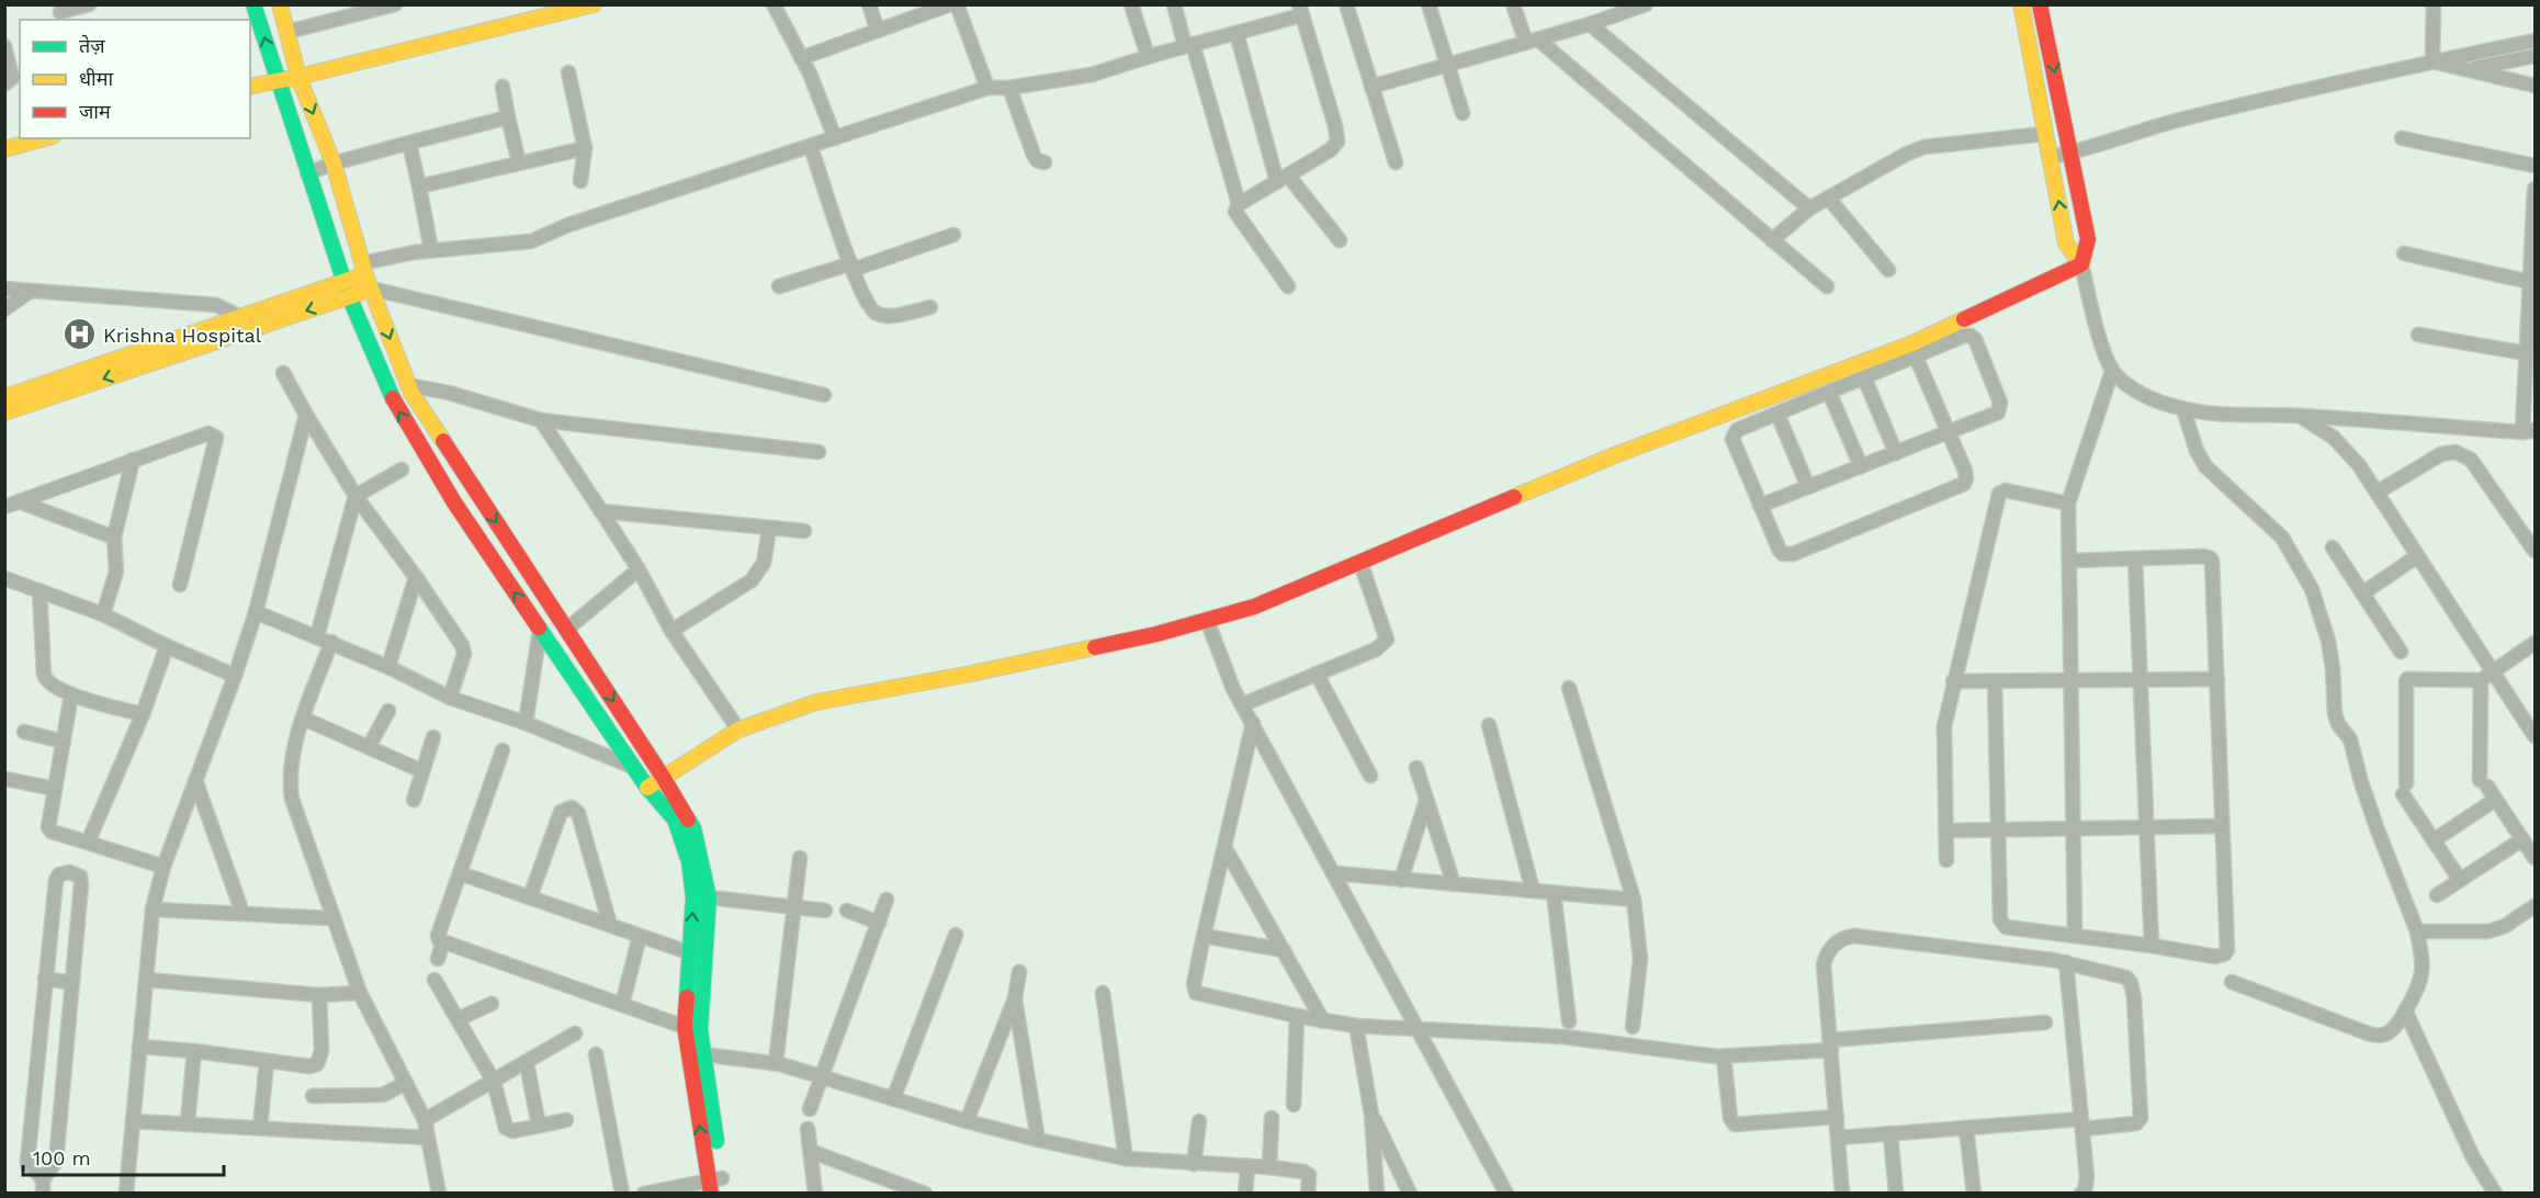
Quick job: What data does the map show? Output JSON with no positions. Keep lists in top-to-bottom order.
{
  "places": {
    "hospital": ["Krishna Hospital"]
  },
  "legend": ["तेज़", "धीमा", "जाम"],
  "scale_bar": "100 m"
}
